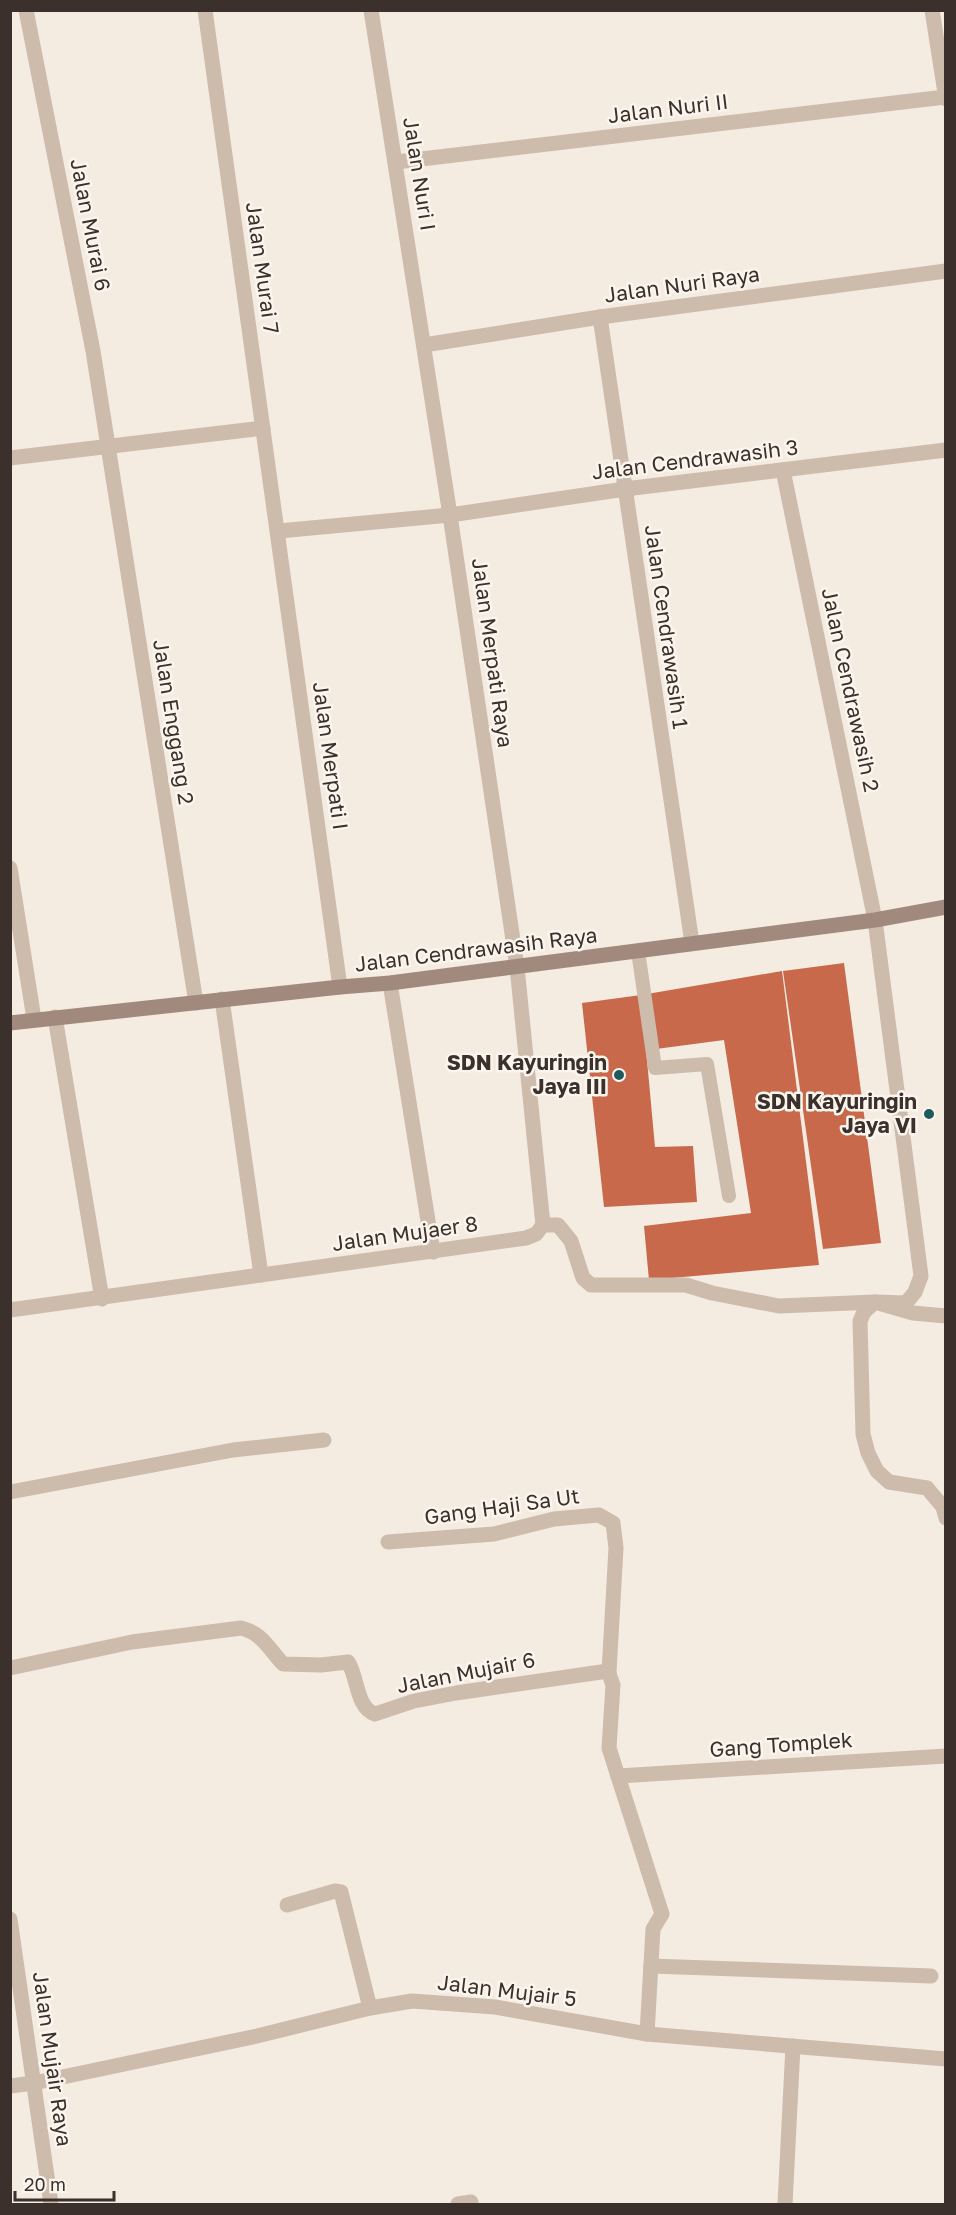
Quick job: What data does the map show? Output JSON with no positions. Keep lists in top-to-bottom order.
{
  "streets": {
    "street": [
      "Jalan Nuri II",
      "Jalan Nuri I",
      "Jalan Murai 6",
      "Jalan Murai 7",
      "Jalan Nuri Raya",
      "Jalan Cendrawasih 3",
      "Jalan Cendrawasih 1",
      "Jalan Merpati Raya",
      "Jalan Cendrawasih 2",
      "Jalan Enggang 2",
      "Jalan Merpati I",
      "Jalan Cendrawasih Raya",
      "Jalan Mujaer 8",
      "Gang Haji Sa Ut",
      "Jalan Mujair 6",
      "Gang Tomplek",
      "Jalan Mujair 5",
      "Jalan Mujair Raya"
    ]
  },
  "crossings": [
    ["Jalan Nuri II", "Jalan Nuri I"],
    ["Jalan Nuri I", "Jalan Nuri Raya"],
    ["Jalan Nuri I", "Jalan Merpati Raya"],
    ["Jalan Murai 6", "Jalan Enggang 2"],
    ["Jalan Murai 7", "Jalan Cendrawasih 3"],
    ["Jalan Murai 7", "Jalan Merpati I"],
    ["Jalan Nuri Raya", "Jalan Cendrawasih 1"],
    ["Jalan Nuri Raya", "Jalan Merpati Raya"],
    ["Jalan Cendrawasih 3", "Jalan Cendrawasih 1"],
    ["Jalan Cendrawasih 3", "Jalan Merpati Raya"],
    ["Jalan Cendrawasih 3", "Jalan Cendrawasih 2"],
    ["Jalan Cendrawasih 3", "Jalan Merpati I"],
    ["Jalan Cendrawasih 1", "Jalan Cendrawasih Raya"],
    ["Jalan Merpati Raya", "Jalan Cendrawasih Raya"],
    ["Jalan Cendrawasih 2", "Jalan Cendrawasih Raya"],
    ["Jalan Enggang 2", "Jalan Cendrawasih Raya"],
    ["Jalan Merpati I", "Jalan Cendrawasih Raya"],
    ["Gang Haji Sa Ut", "Jalan Mujair 6"],
    ["Jalan Mujair 5", "Jalan Mujair Raya"]
  ],
  "places": ["SDN Kayuringin Jaya III", "SDN Kayuringin Jaya VI"],
  "scale_bar": "20 m"
}
